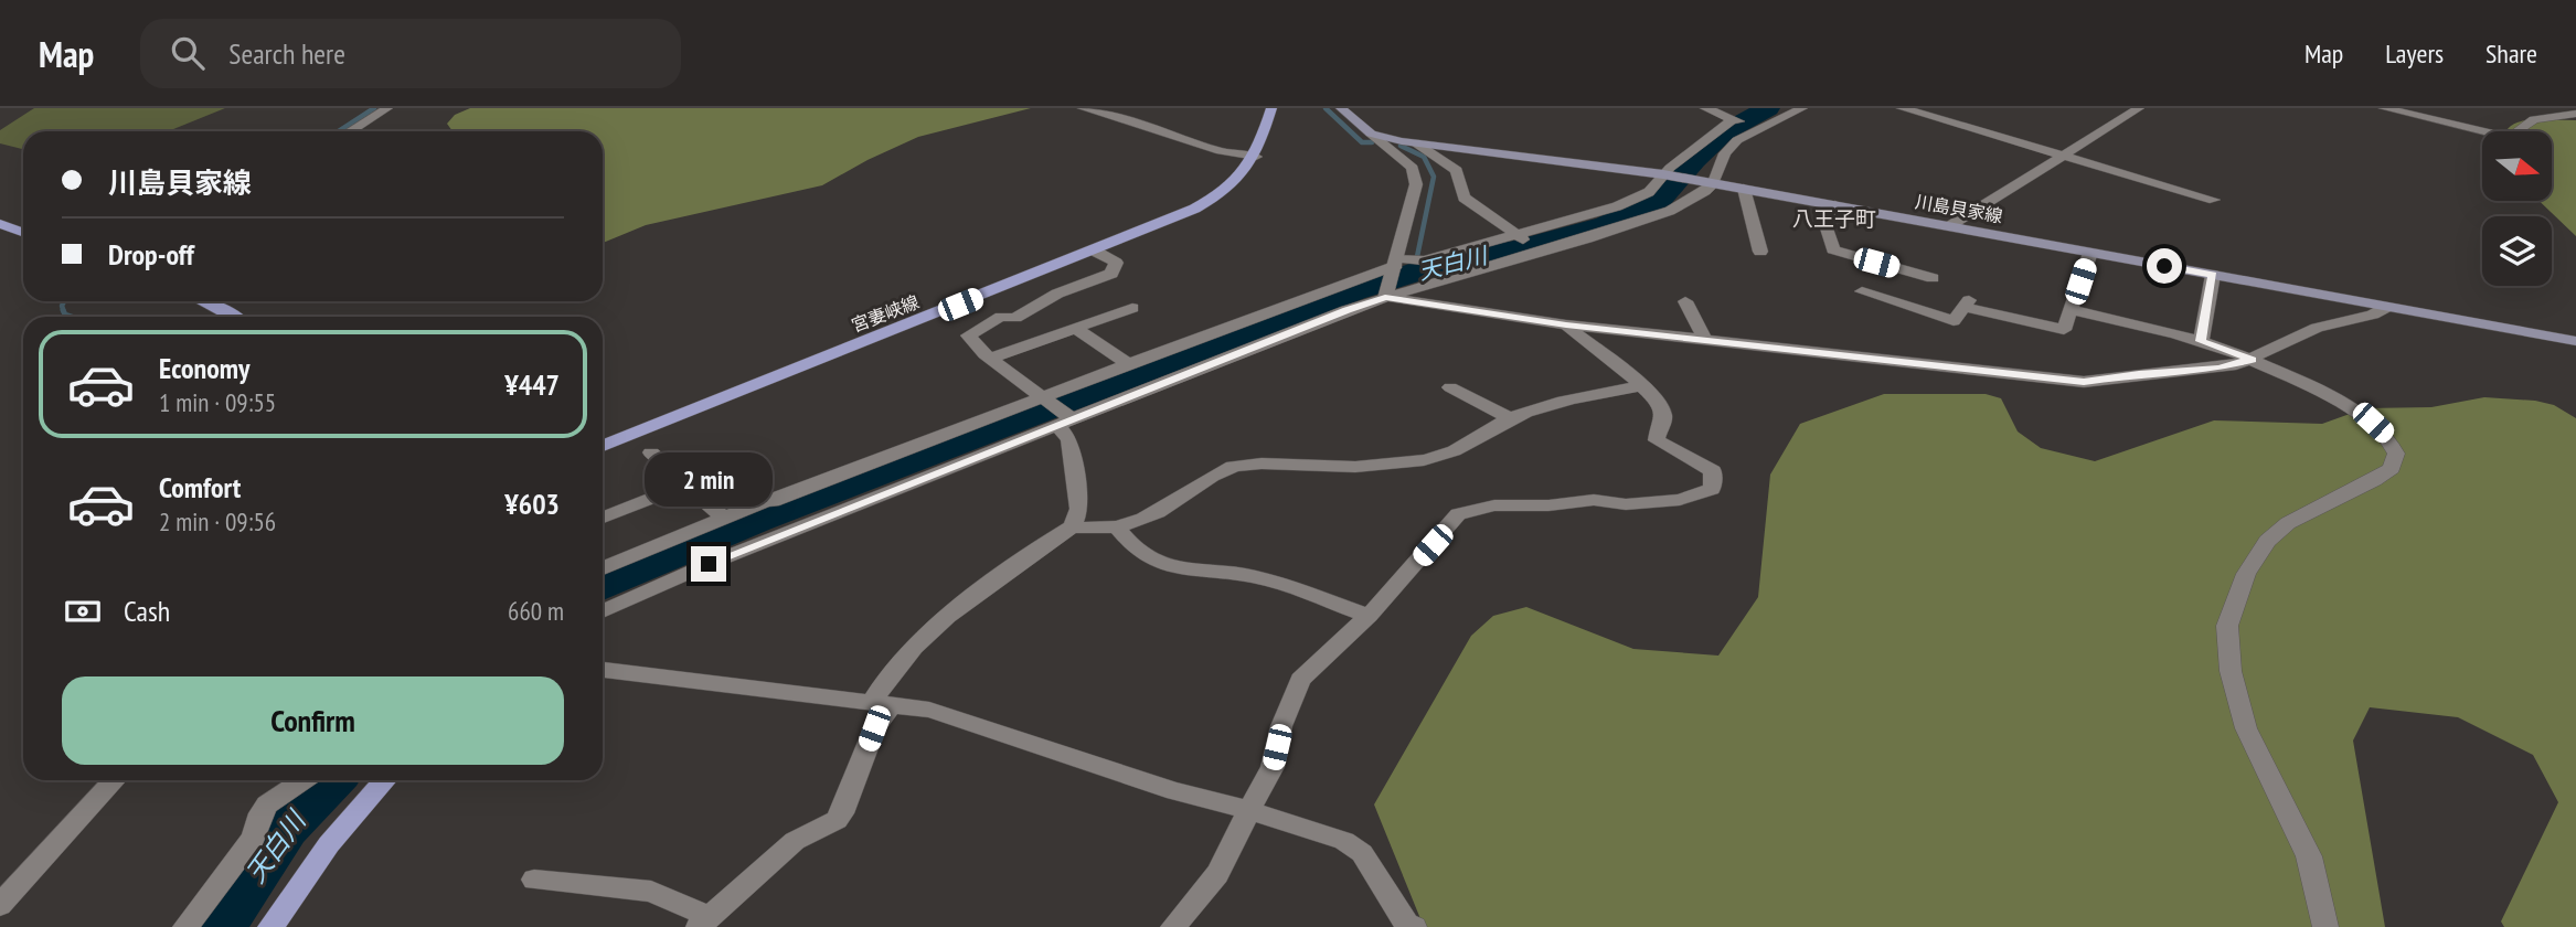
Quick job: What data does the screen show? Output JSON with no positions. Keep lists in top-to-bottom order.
{
  "streets": {
    "main road": ["川島貝家線", "宮妻峡線"]
  },
  "districts": ["八王子町"],
  "water": ["天白川"],
  "north": "right",
  "page": {
    "header": "Map",
    "search": "Search here",
    "nav": ["Map", "Layers", "Share"],
    "banner": ["川島貝家線", "Drop-off"],
    "list": [
      {
        "name": "Economy",
        "note": "1 min · 09:55",
        "value": "¥447"
      },
      {
        "name": "Comfort",
        "note": "2 min · 09:56",
        "value": "¥603"
      }
    ],
    "bubble": "2 min",
    "pay": ["Cash", "660 m"],
    "buttons": "Confirm"
  }
}
